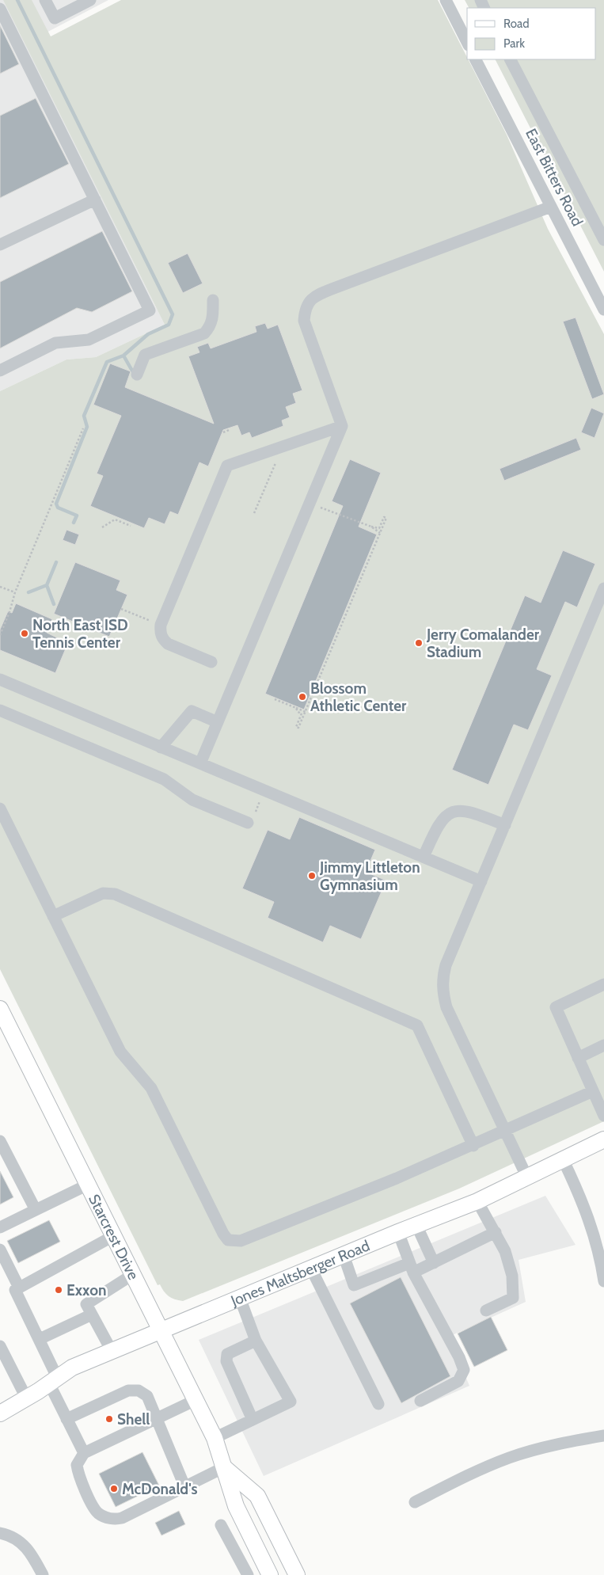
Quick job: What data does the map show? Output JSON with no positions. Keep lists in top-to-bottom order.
{
  "streets": {
    "main road": ["Starcrest Drive", "Jones Maltsberger Road"],
    "street": ["East Bitters Road"]
  },
  "crossings": [
    ["Starcrest Drive", "Jones Maltsberger Road"]
  ],
  "places": [
    "North East ISD Tennis Center",
    "Jerry Comalander Stadium",
    "Blossom Athletic Center",
    "Jimmy Littleton Gymnasium",
    "Exxon",
    "Shell",
    "McDonald's"
  ],
  "legend": ["Road", "Park"]
}
